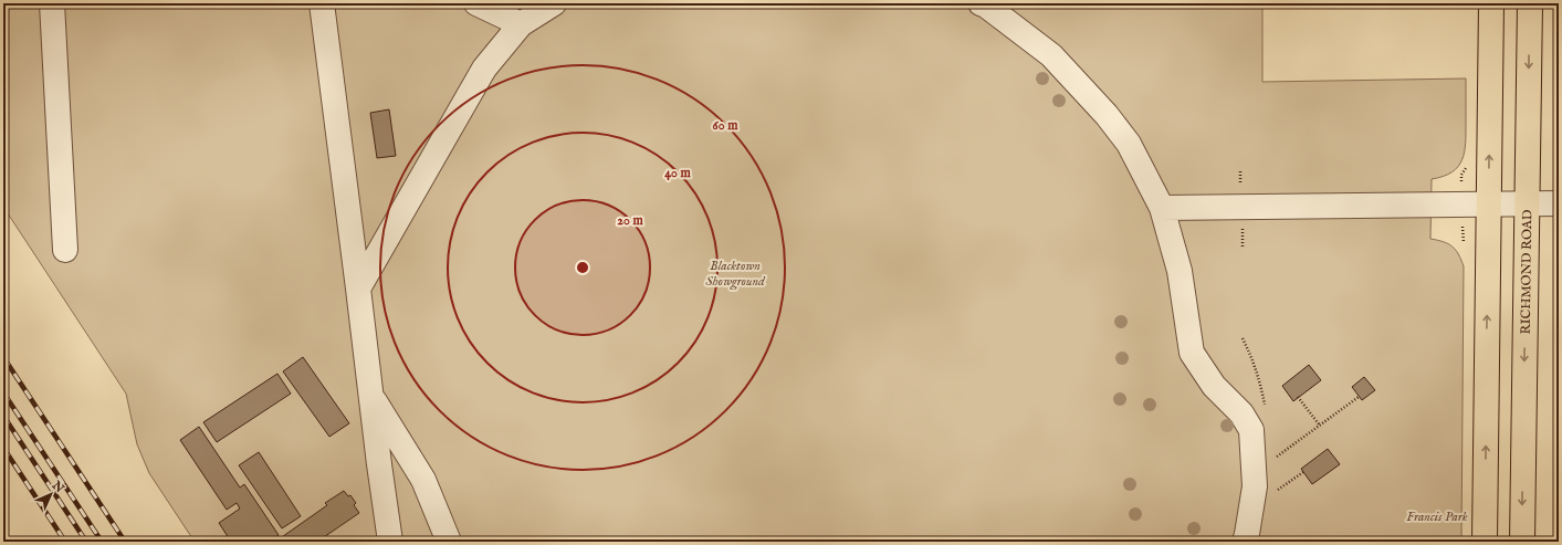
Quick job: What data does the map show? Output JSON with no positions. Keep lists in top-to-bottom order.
{
  "streets": {
    "main road": ["RICHMOND ROAD"]
  },
  "parks": ["Blacktown Showground", "Francis Park"],
  "north": "top right",
  "rings": ["60 m", "40 m", "20 m"]
}
